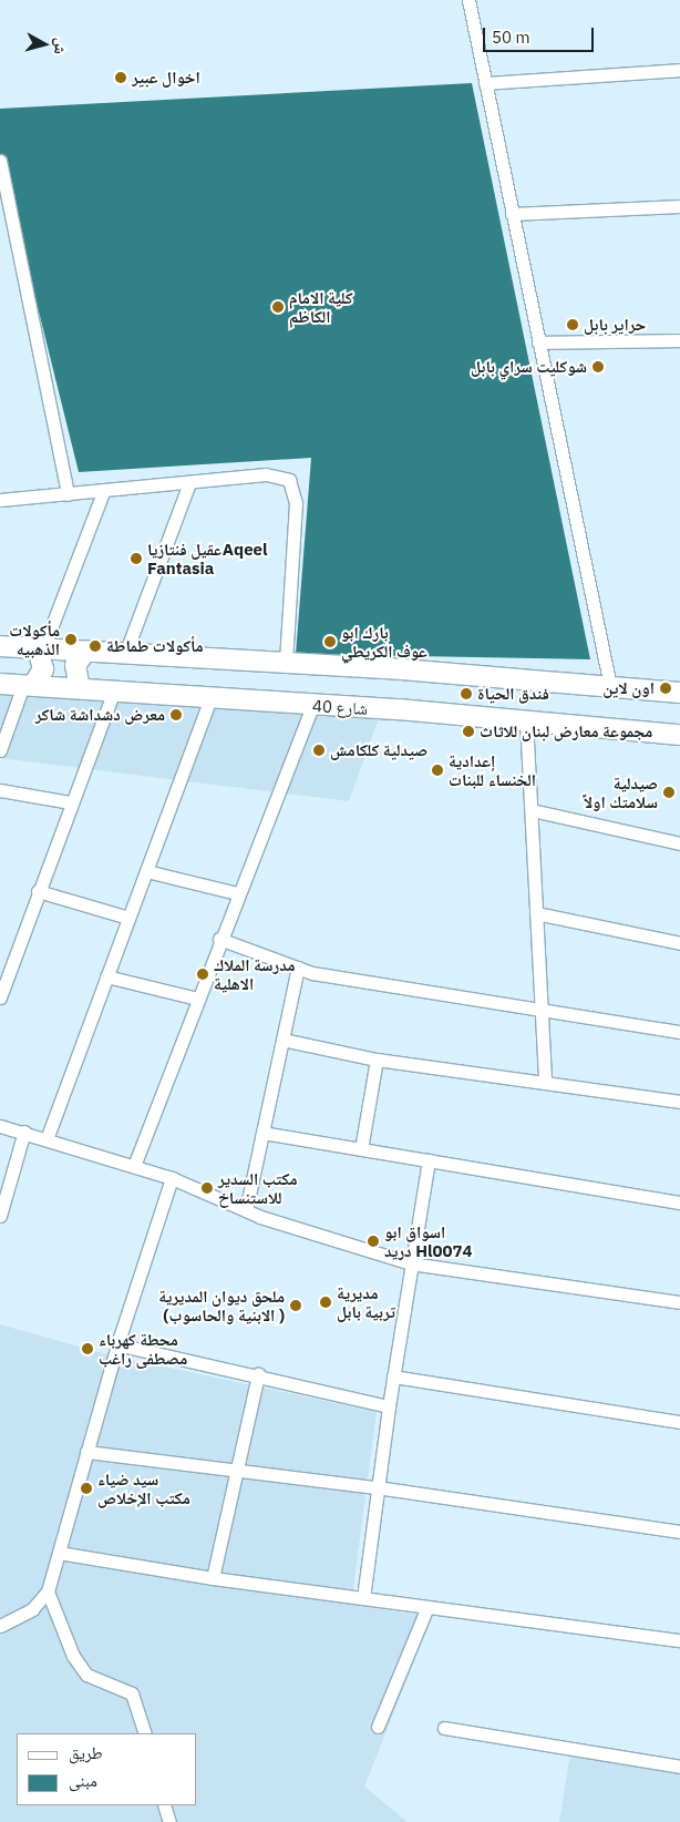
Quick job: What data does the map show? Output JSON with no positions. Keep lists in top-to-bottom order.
{
  "streets": {
    "main road": ["شارع 40"]
  },
  "places": [
    "اخوال عبير",
    "كلية الامام الكاظم",
    "حراير بابل",
    "شوكليت سراي بابل",
    "عقيل فنتازياAqeel Fantasia",
    "مأكولات الذهبيه",
    "بارك ابو عوف الكريطي",
    "مأكولات طماطة",
    "اون لاين",
    "فندق الحياة",
    "معرض دشداشة شاكر",
    "مجموعة معارض لبنان للاثاث",
    "صيدلية كلكامش",
    "إعدادية الخنساء للبنات",
    "صيدلية سلامتك اولاً",
    "مدرسة الملاك الاهلية",
    "مكتب السدير للاستنساخ",
    "اسواق ابو دريد Hl0074",
    "مديرية تربية بابل",
    "ملحق ديوان المديرية (الابنية والحاسوب )",
    "محطة كهرباء مصطفى راغب",
    "سيد ضياء مكتب الإخلاص"
  ],
  "legend": ["طريق", "مبنى"],
  "scale_bar": "50 m",
  "north": "right"
}
